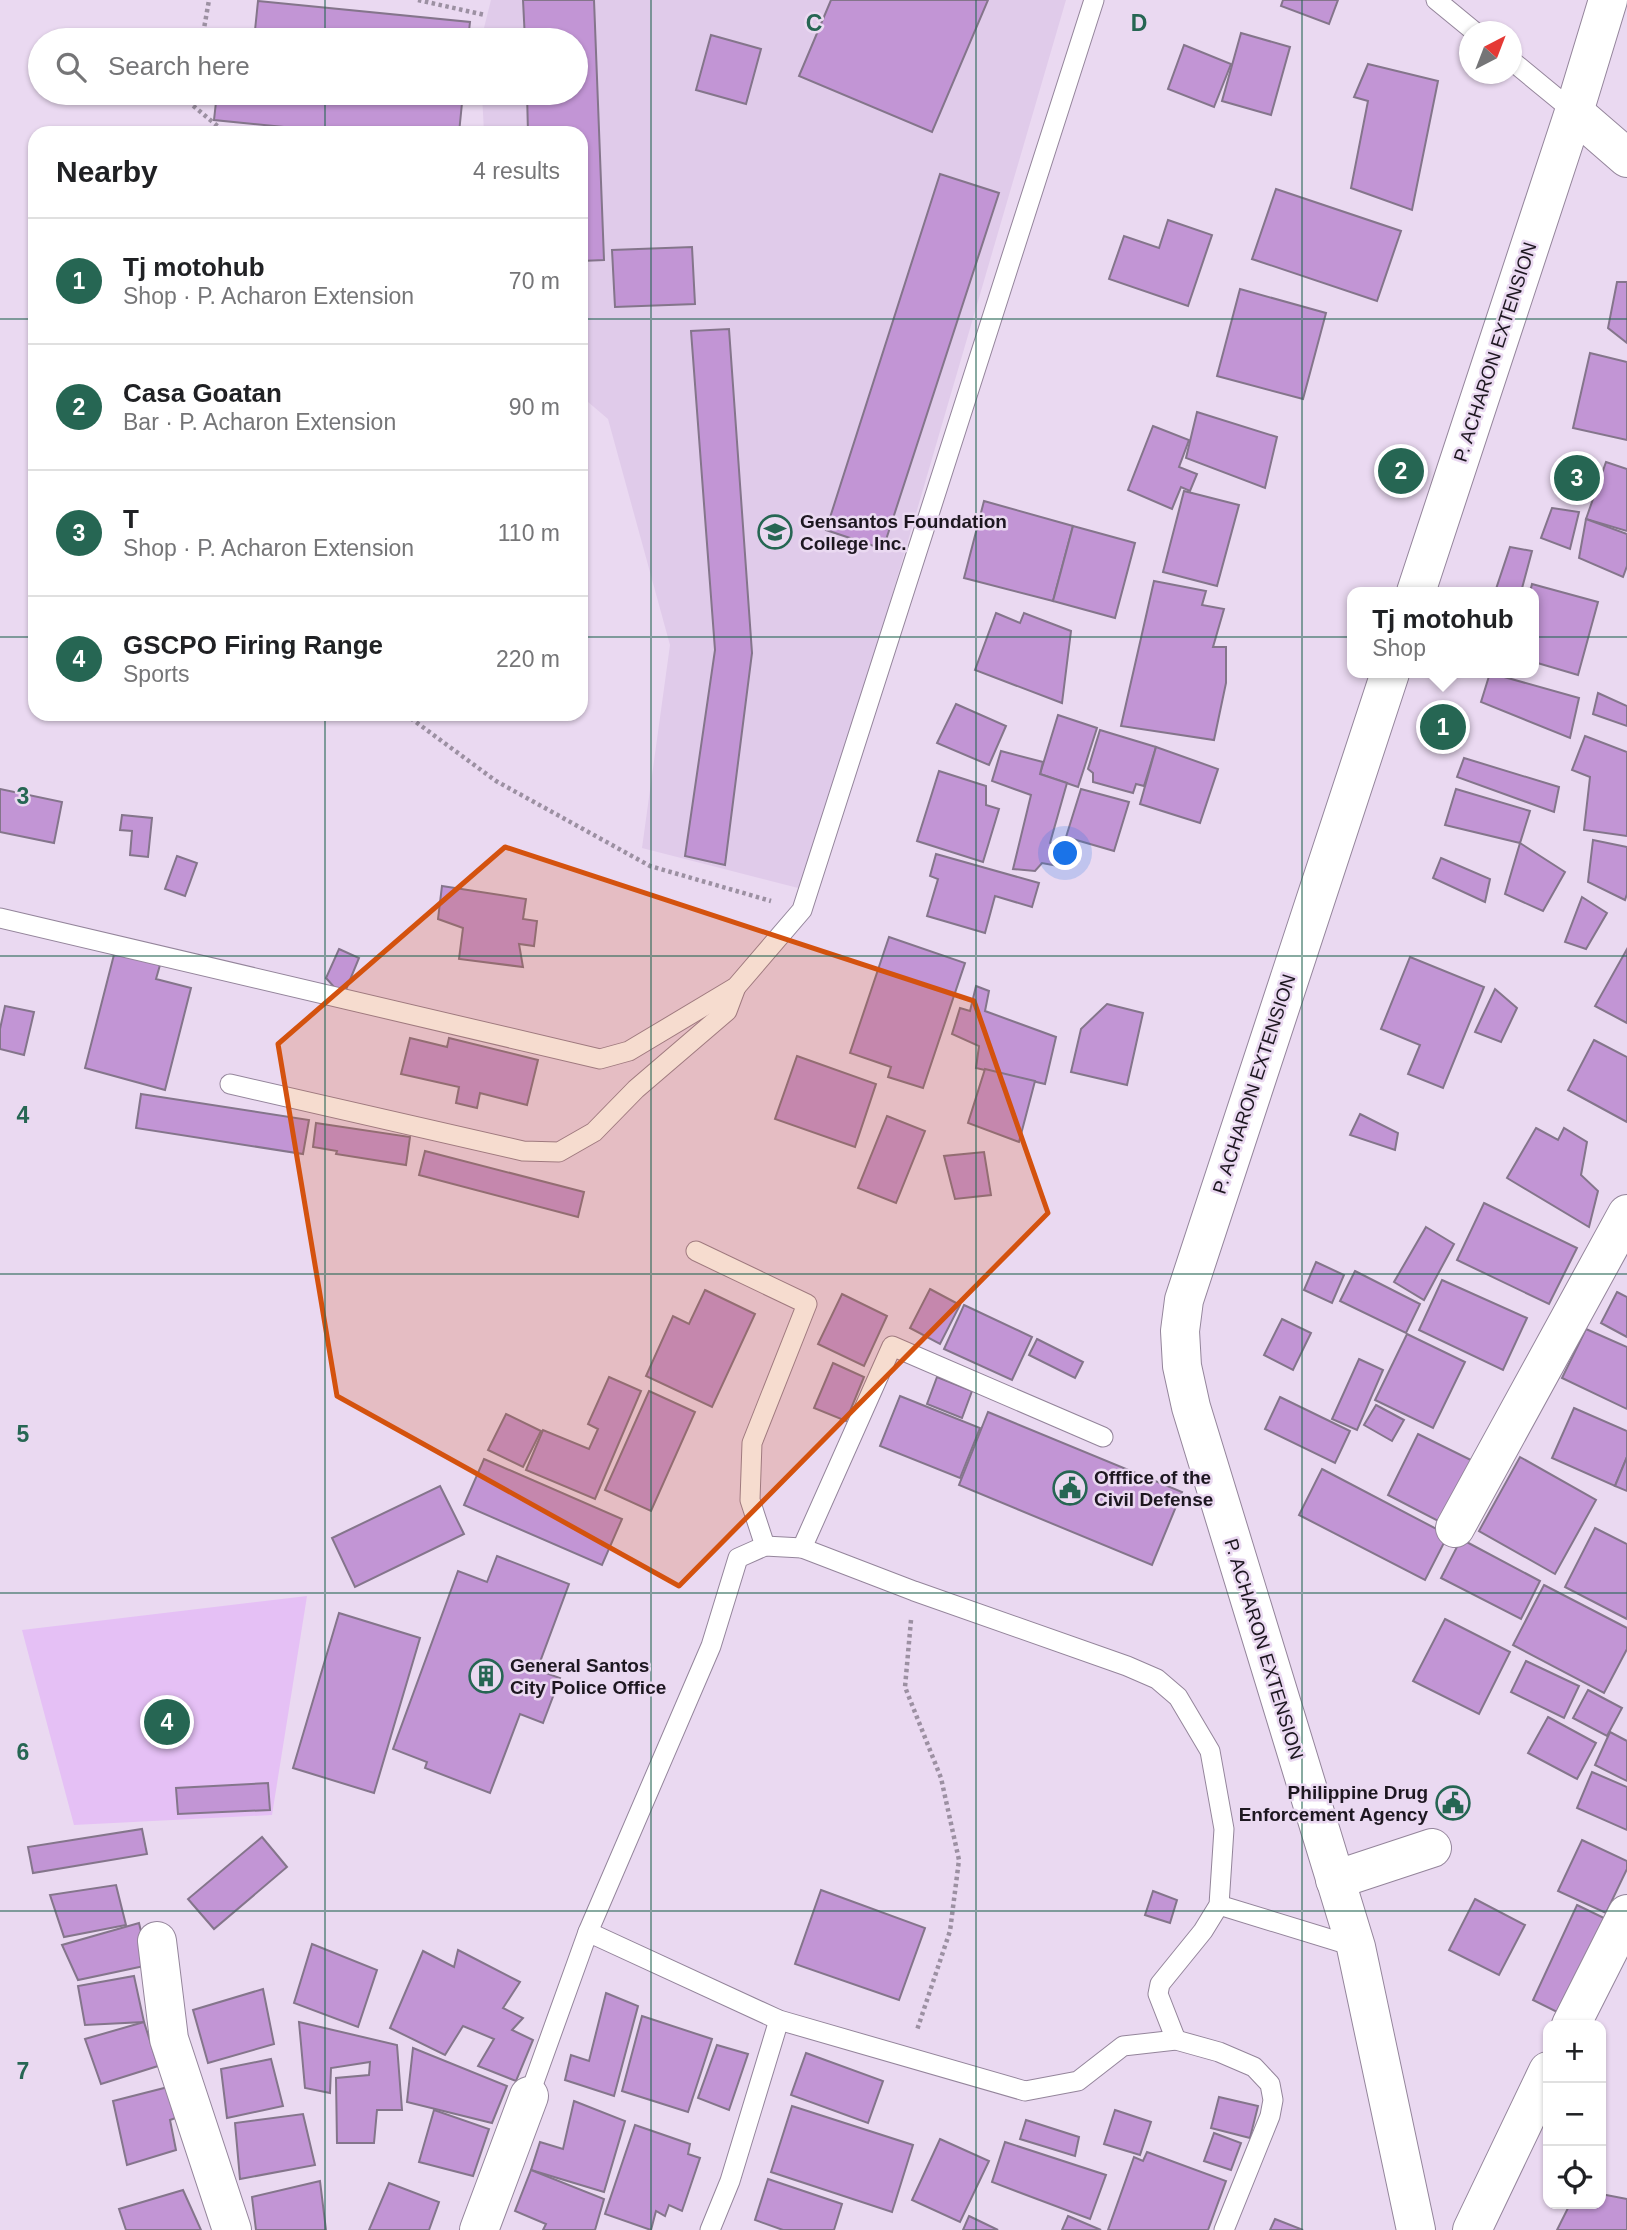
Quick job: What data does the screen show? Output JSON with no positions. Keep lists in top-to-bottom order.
{
  "streets": {
    "main road": ["P. ACHARON EXTENSION"]
  },
  "places": {
    "school or university": ["Gensantos Foundation College Inc."],
    "public building": ["Offfice of the Civil Defense", "Philippine Drug Enforcement Agency"],
    "building": ["General Santos City Police Office"]
  },
  "north": "top right",
  "page": {
    "search": "Search here",
    "heading": ["Nearby", "4 results"],
    "list": [
      {
        "mark": "1",
        "name": "Tj motohub",
        "note": "Shop · P. Acharon Extension",
        "value": "70 m"
      },
      {
        "mark": "2",
        "name": "Casa Goatan",
        "note": "Bar · P. Acharon Extension",
        "value": "90 m"
      },
      {
        "mark": "3",
        "name": "T",
        "note": "Shop · P. Acharon Extension",
        "value": "110 m"
      },
      {
        "mark": "4",
        "name": "GSCPO Firing Range",
        "note": "Sports",
        "value": "220 m"
      }
    ],
    "pins": [
      "2",
      "3",
      "1",
      "4"
    ],
    "popup": ["Tj motohub", "Shop"],
    "map_buttons": ["+", "−"]
  },
  "grid": {
    "columns": ["C", "D"],
    "rows": [
      "3",
      "4",
      "5",
      "6",
      "7"
    ]
  }
}
